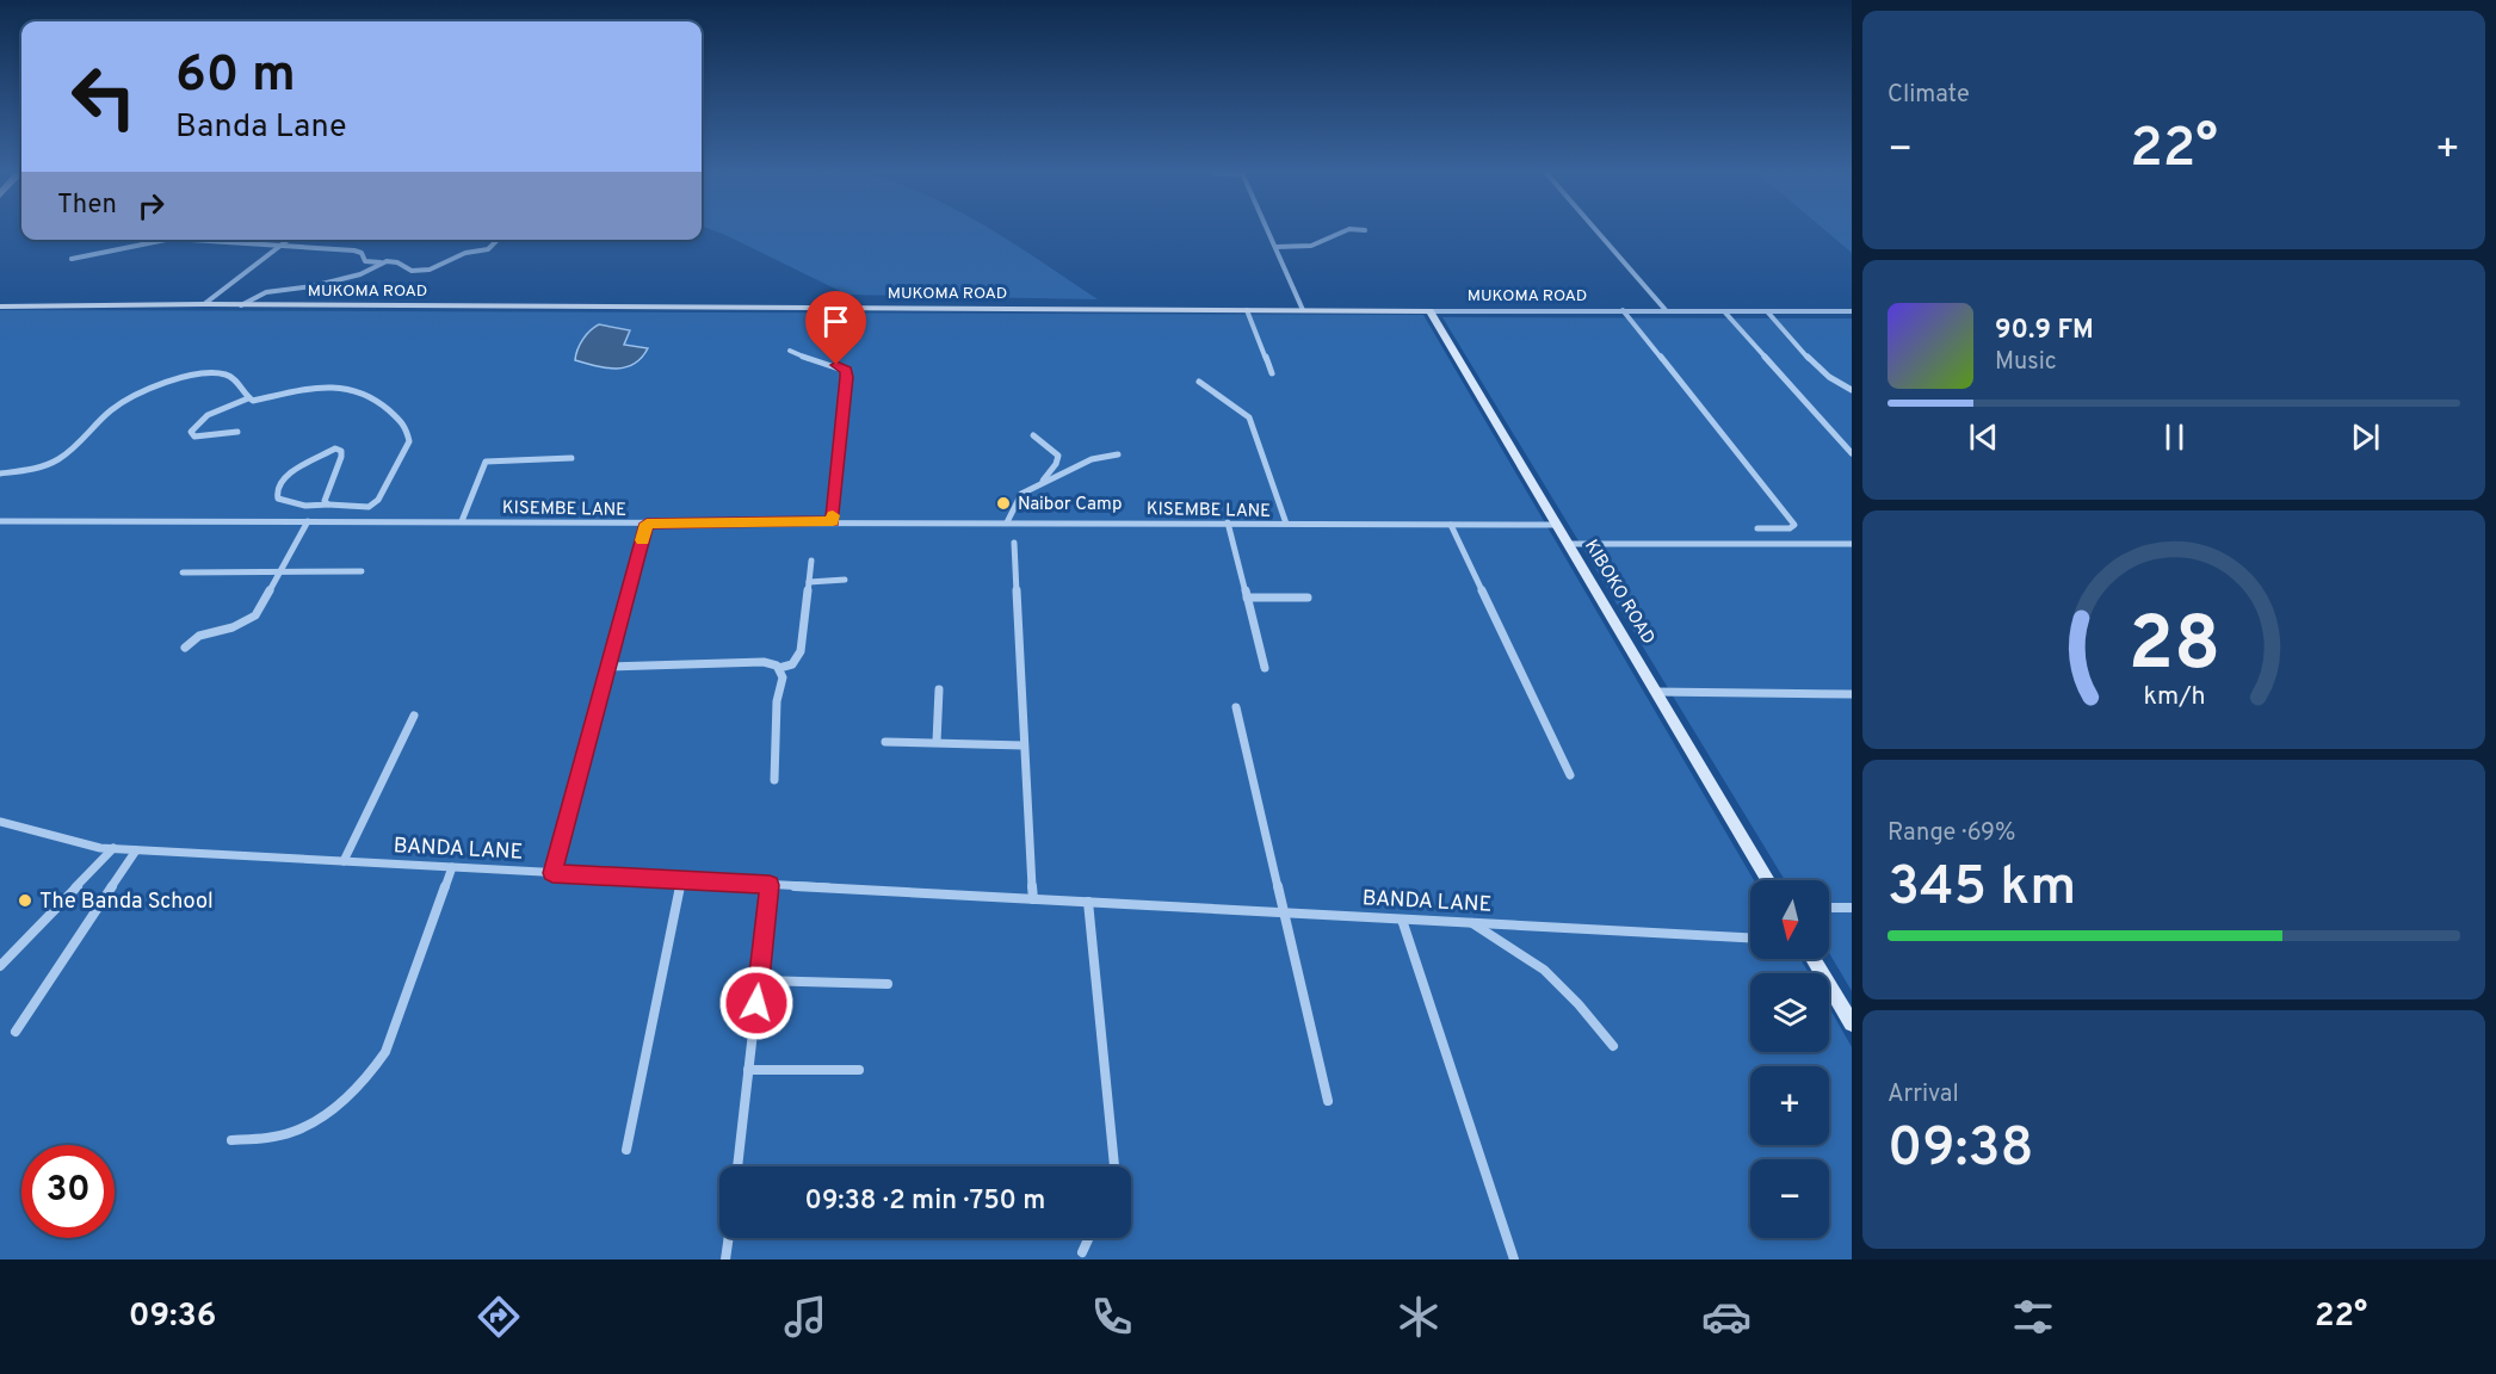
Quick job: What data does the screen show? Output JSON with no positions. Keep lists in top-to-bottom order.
{
  "streets": {
    "street": [
      "MUKOMA ROAD",
      "KISEMBE LANE",
      "KIBOKO ROAD",
      "BANDA LANE"
    ]
  },
  "crossings": [
    ["MUKOMA ROAD", "KIBOKO ROAD"],
    ["KISEMBE LANE", "KIBOKO ROAD"]
  ],
  "places": ["Naibor Camp", "The Banda School"],
  "north": "bottom",
  "page": {
    "tile": [
      "Climate",
      ["Range · 69%", "345 km"],
      ["Arrival", "09:38"]
    ],
    "turn": ["60 m", "Banda Lane"],
    "heat": ["−", "22°", "+"],
    "then": "Then",
    "song": ["90.9 FM", "Music"],
    "map_buttons": ["+", "−"],
    "limit": "30",
    "trip": "09:38 · 2 min · 750 m",
    "tabs": ["09:36", "22°"],
    "gauge": ["28", "km/h"]
  }
}
